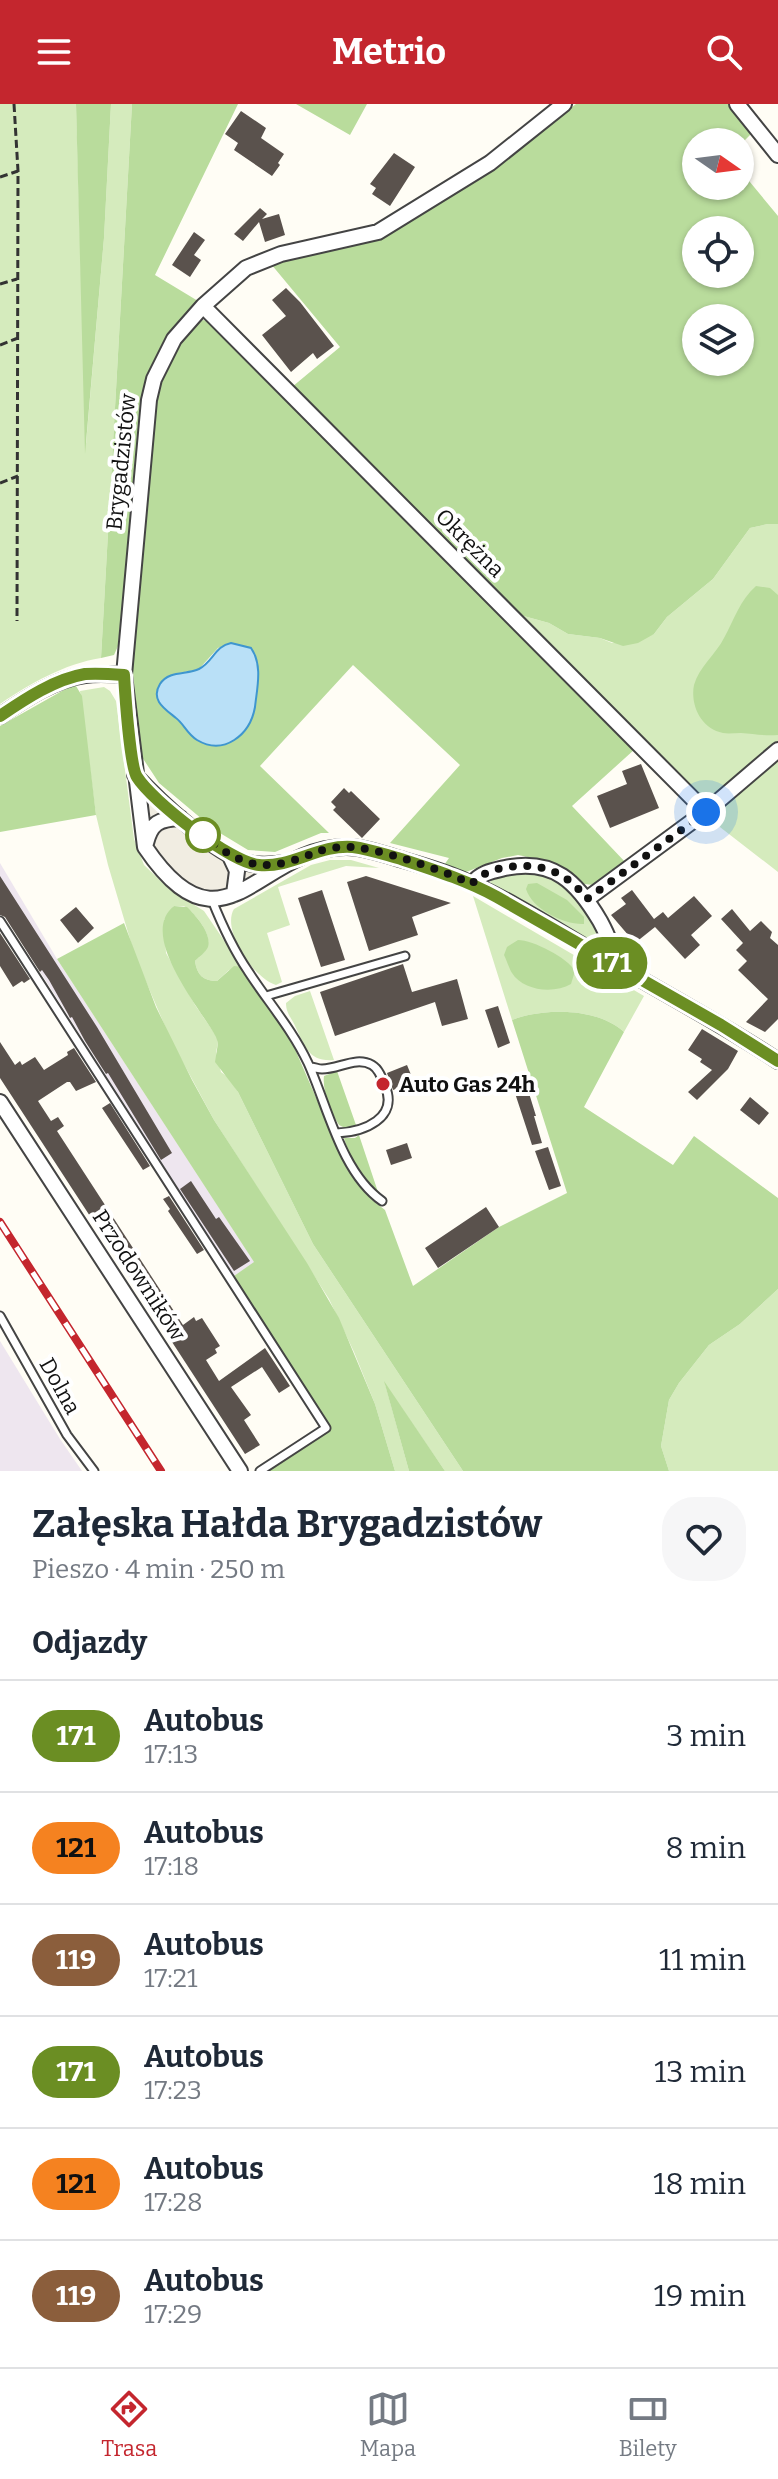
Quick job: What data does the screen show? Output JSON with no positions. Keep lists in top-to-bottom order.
{
  "streets": {
    "street": ["Brygadzistów", "Okrężna", "Przodowników"],
    "lane": ["Dolna"]
  },
  "crossings": [
    ["Brygadzistów", "Okrężna"]
  ],
  "places": ["Auto Gas 24h"],
  "lines": ["bus line 171"],
  "north": "right",
  "page": {
    "header": "Metrio",
    "on_map": "171",
    "heading": [
      ["Załęska Hałda Brygadzistów", "Pieszo · 4 min · 250 m"],
      "Odjazdy"
    ],
    "list": [
      {
        "mark": "171",
        "name": "Autobus",
        "note": "17:13",
        "value": "3 min"
      },
      {
        "mark": "121",
        "name": "Autobus",
        "note": "17:18",
        "value": "8 min"
      },
      {
        "mark": "119",
        "name": "Autobus",
        "note": "17:21",
        "value": "11 min"
      },
      {
        "mark": "171",
        "name": "Autobus",
        "note": "17:23",
        "value": "13 min"
      },
      {
        "mark": "121",
        "name": "Autobus",
        "note": "17:28",
        "value": "18 min"
      },
      {
        "mark": "119",
        "name": "Autobus",
        "note": "17:29",
        "value": "19 min"
      }
    ],
    "tabs": ["Trasa", "Mapa", "Bilety"]
  }
}
